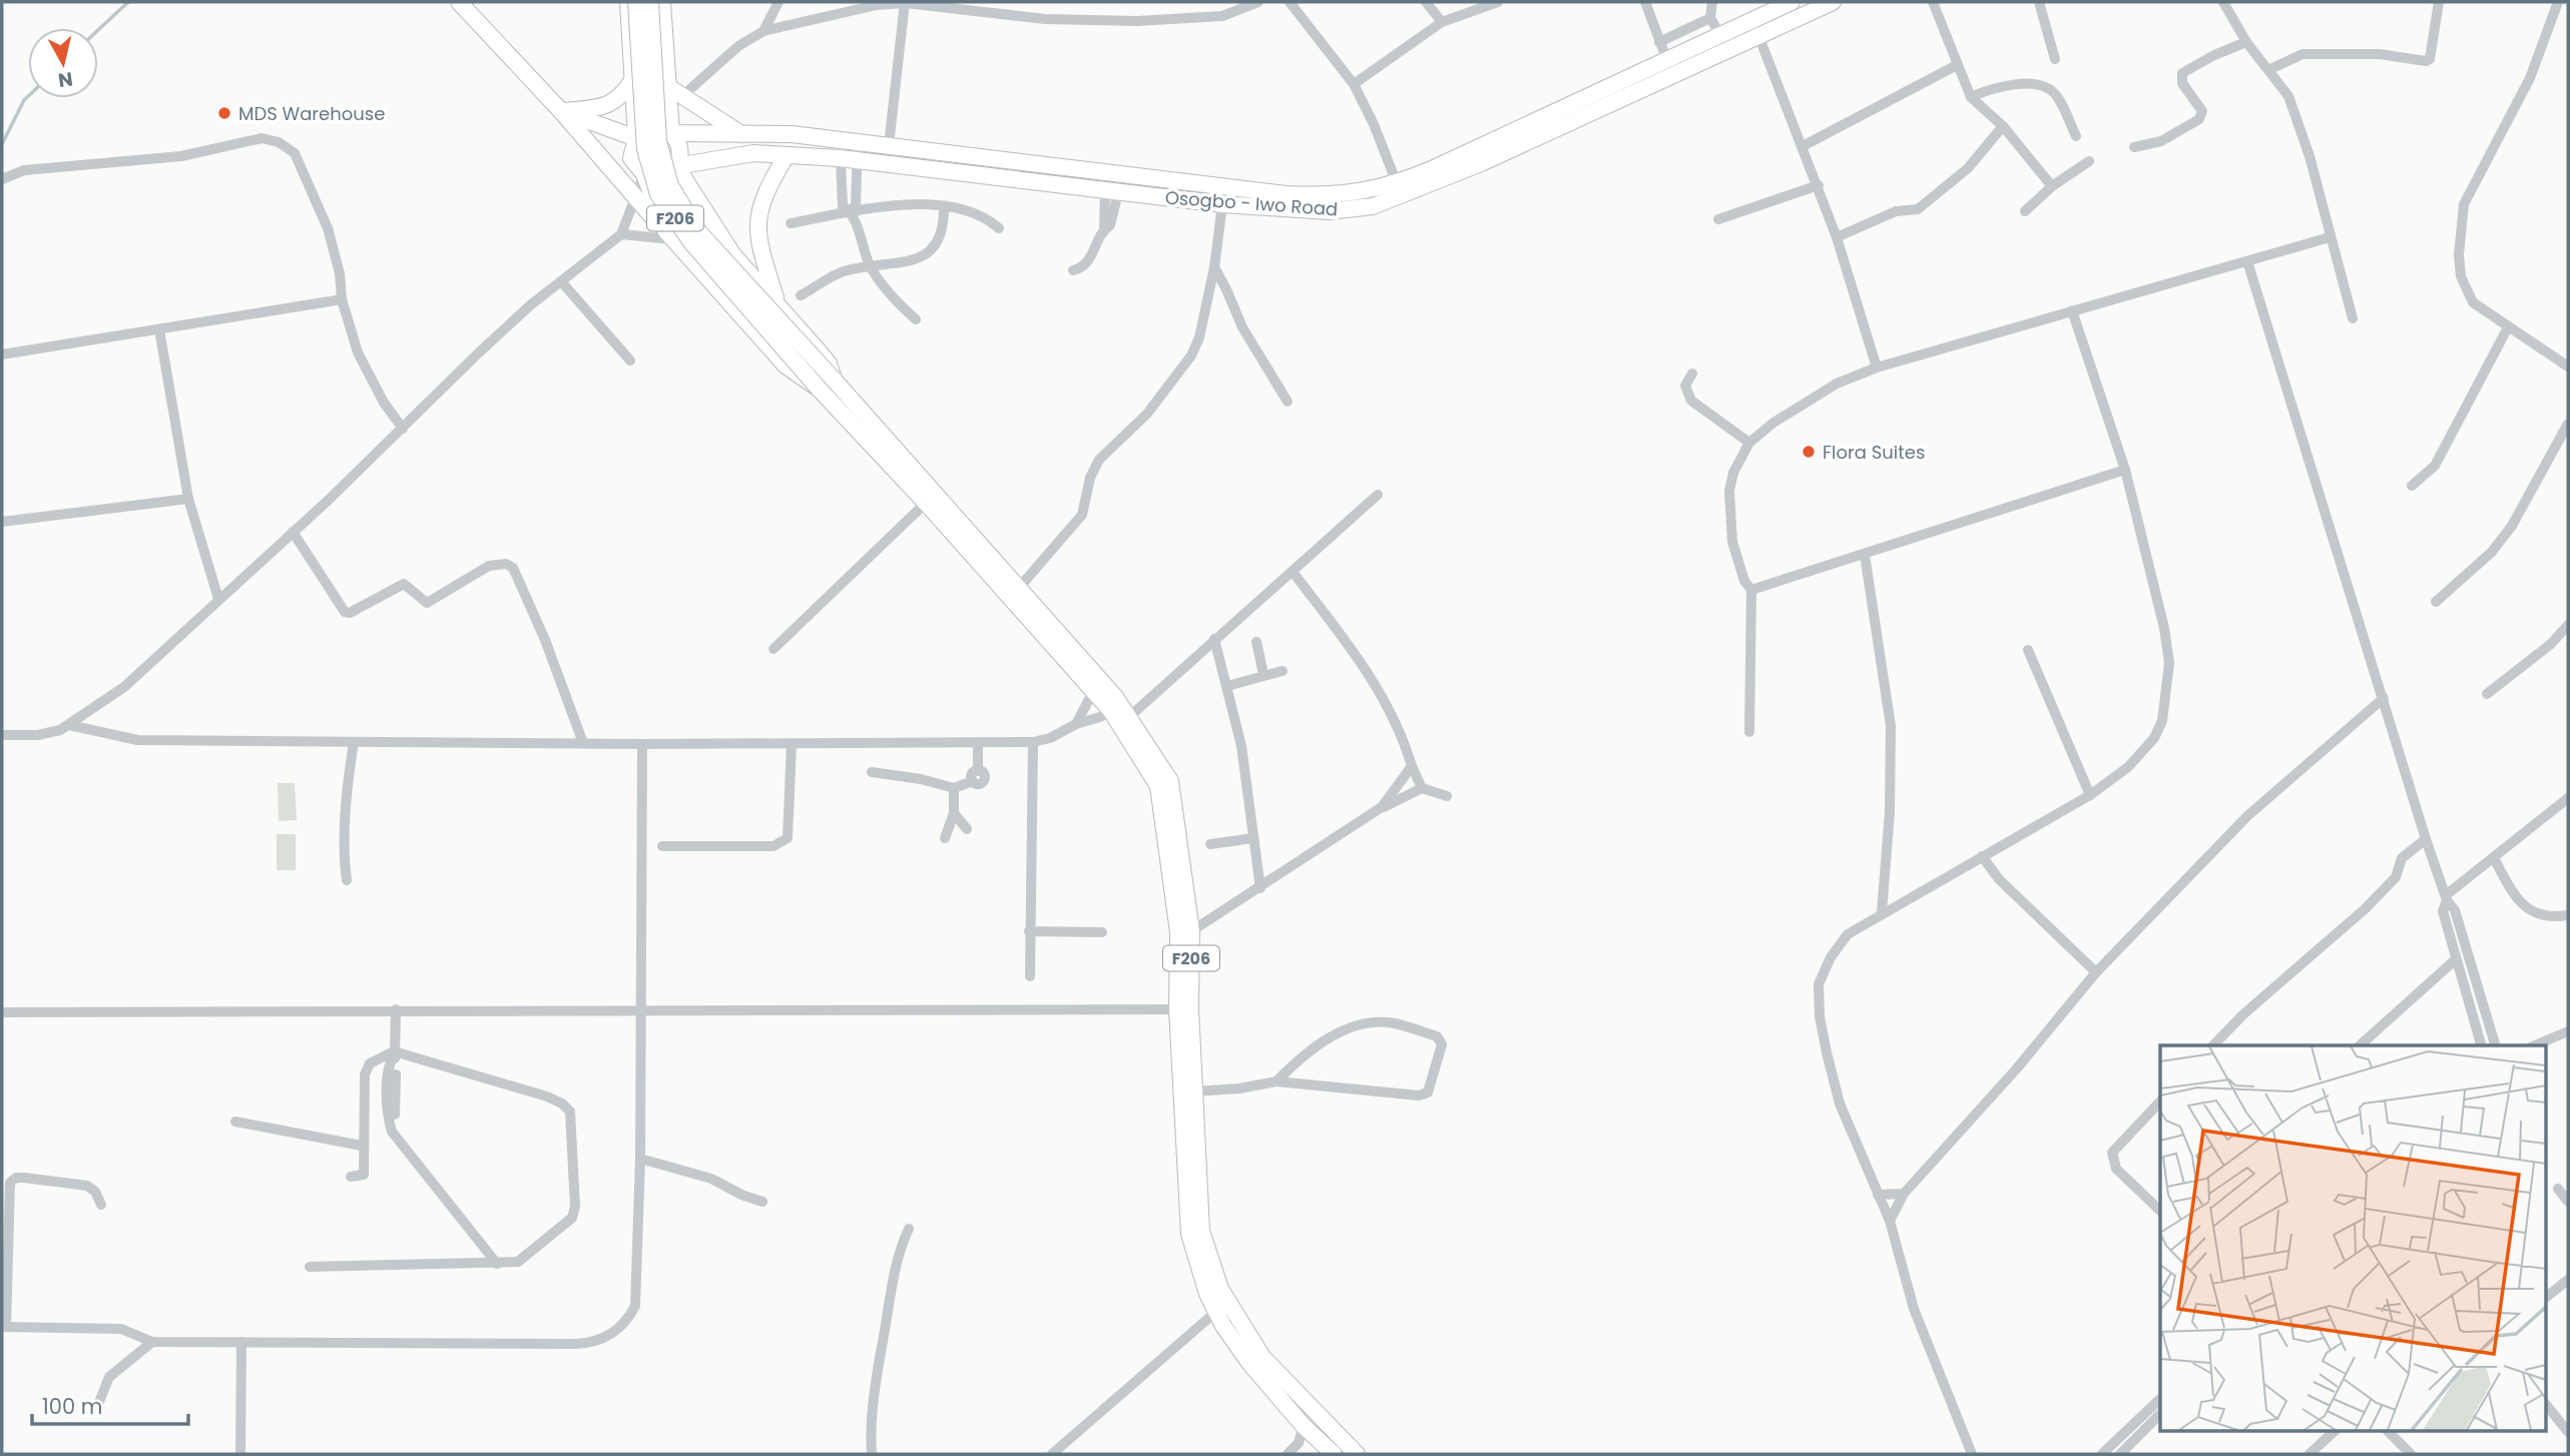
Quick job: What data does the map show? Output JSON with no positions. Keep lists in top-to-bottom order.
{
  "streets": {
    "main road": ["Osogbo - Iwo Road", "F206"]
  },
  "places": ["MDS Warehouse", "Flora Suites"],
  "scale_bar": "100 m",
  "north": "bottom"
}
